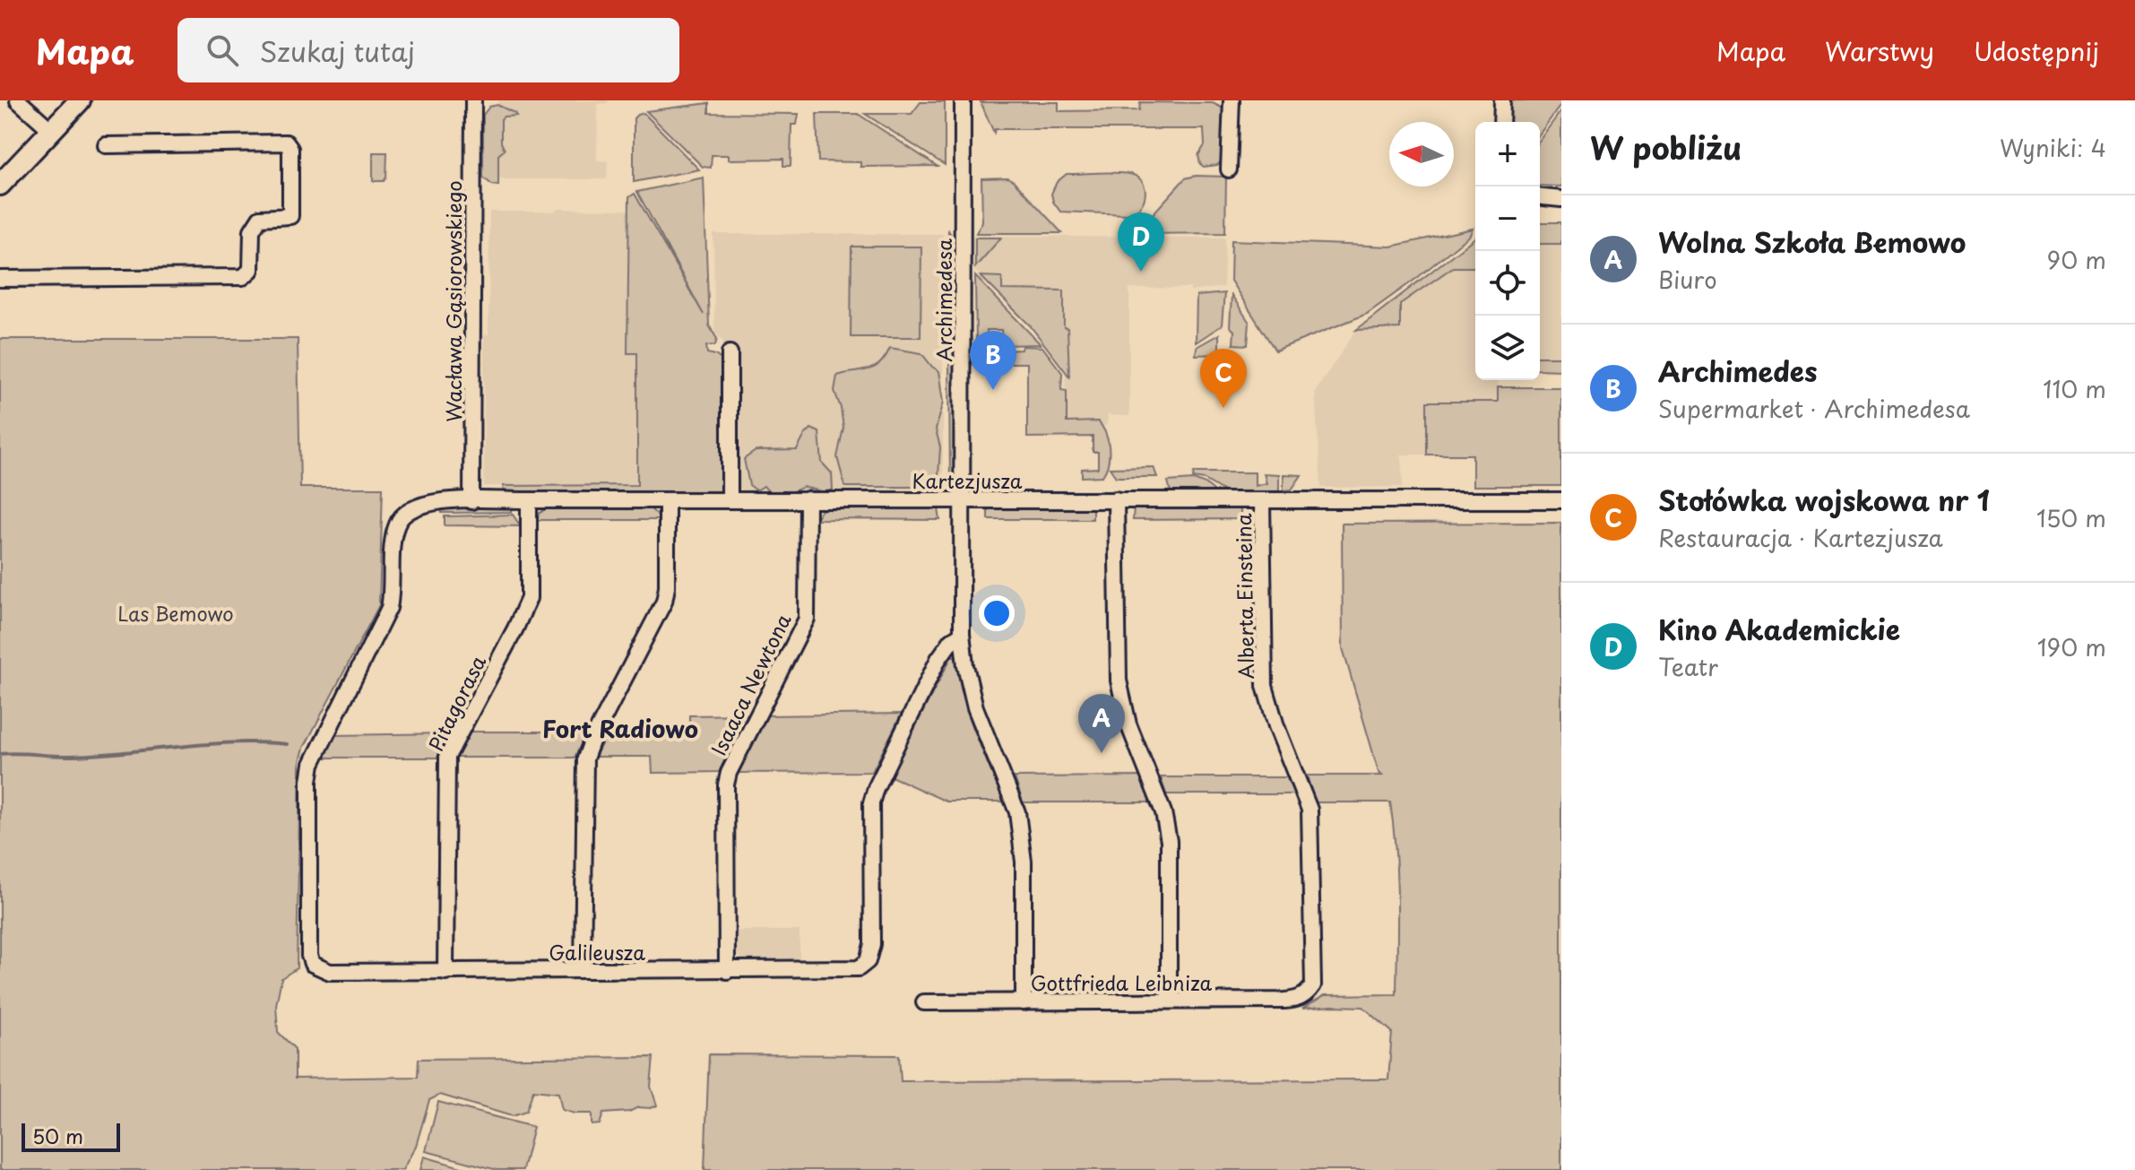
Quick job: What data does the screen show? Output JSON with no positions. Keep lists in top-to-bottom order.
{
  "streets": {
    "street": [
      "Archimedesa",
      "Wacława Gąsiorowskiego",
      "Kartezjusza",
      "Alberta Einsteina",
      "Isaaca Newtona",
      "Pitagorasa",
      "Galileusza",
      "Gottfrieda Leibniza"
    ]
  },
  "crossings": [
    ["Archimedesa", "Kartezjusza"],
    ["Archimedesa", "Galileusza"],
    ["Archimedesa", "Gottfrieda Leibniza"],
    ["Wacława Gąsiorowskiego", "Kartezjusza"],
    ["Kartezjusza", "Alberta Einsteina"],
    ["Kartezjusza", "Isaaca Newtona"],
    ["Kartezjusza", "Pitagorasa"],
    ["Kartezjusza", "Galileusza"],
    ["Alberta Einsteina", "Gottfrieda Leibniza"],
    ["Isaaca Newtona", "Galileusza"],
    ["Pitagorasa", "Galileusza"]
  ],
  "districts": ["Fort Radiowo"],
  "parks": ["Las Bemowo"],
  "scale_bar": "50 m",
  "north": "left",
  "page": {
    "header": "Mapa",
    "search": "Szukaj tutaj",
    "nav": ["Mapa", "Warstwy", "Udostępnij"],
    "heading": ["W pobliżu", "Wyniki: 4"],
    "map_buttons": ["+", "−"],
    "list": [
      {
        "mark": "A",
        "name": "Wolna Szkoła Bemowo",
        "note": "Biuro",
        "value": "90 m"
      },
      {
        "mark": "B",
        "name": "Archimedes",
        "note": "Supermarket · Archimedesa",
        "value": "110 m"
      },
      {
        "mark": "C",
        "name": "Stołówka wojskowa nr 1",
        "note": "Restauracja · Kartezjusza",
        "value": "150 m"
      },
      {
        "mark": "D",
        "name": "Kino Akademickie",
        "note": "Teatr",
        "value": "190 m"
      }
    ],
    "pins": [
      "D",
      "B",
      "C",
      "A"
    ],
    "scale": "50 m"
  }
}
